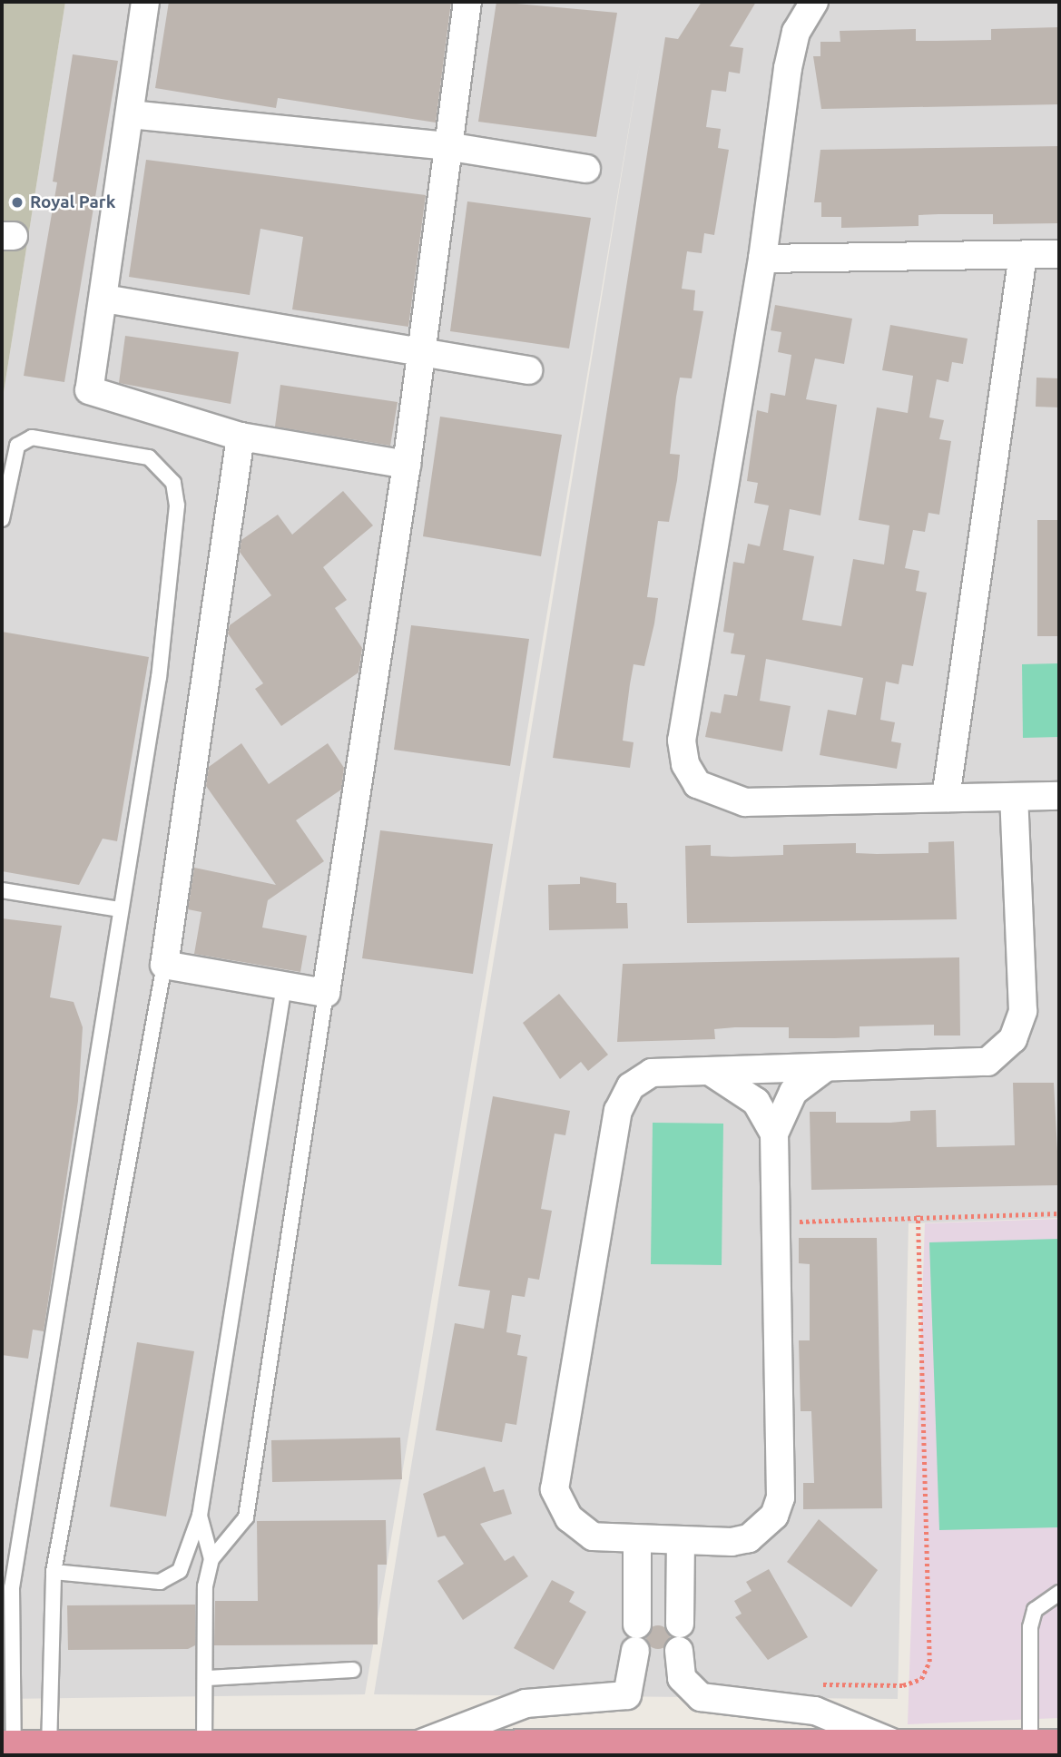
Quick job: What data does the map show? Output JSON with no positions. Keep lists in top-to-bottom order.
{
  "places": ["Royal Park"]
}
